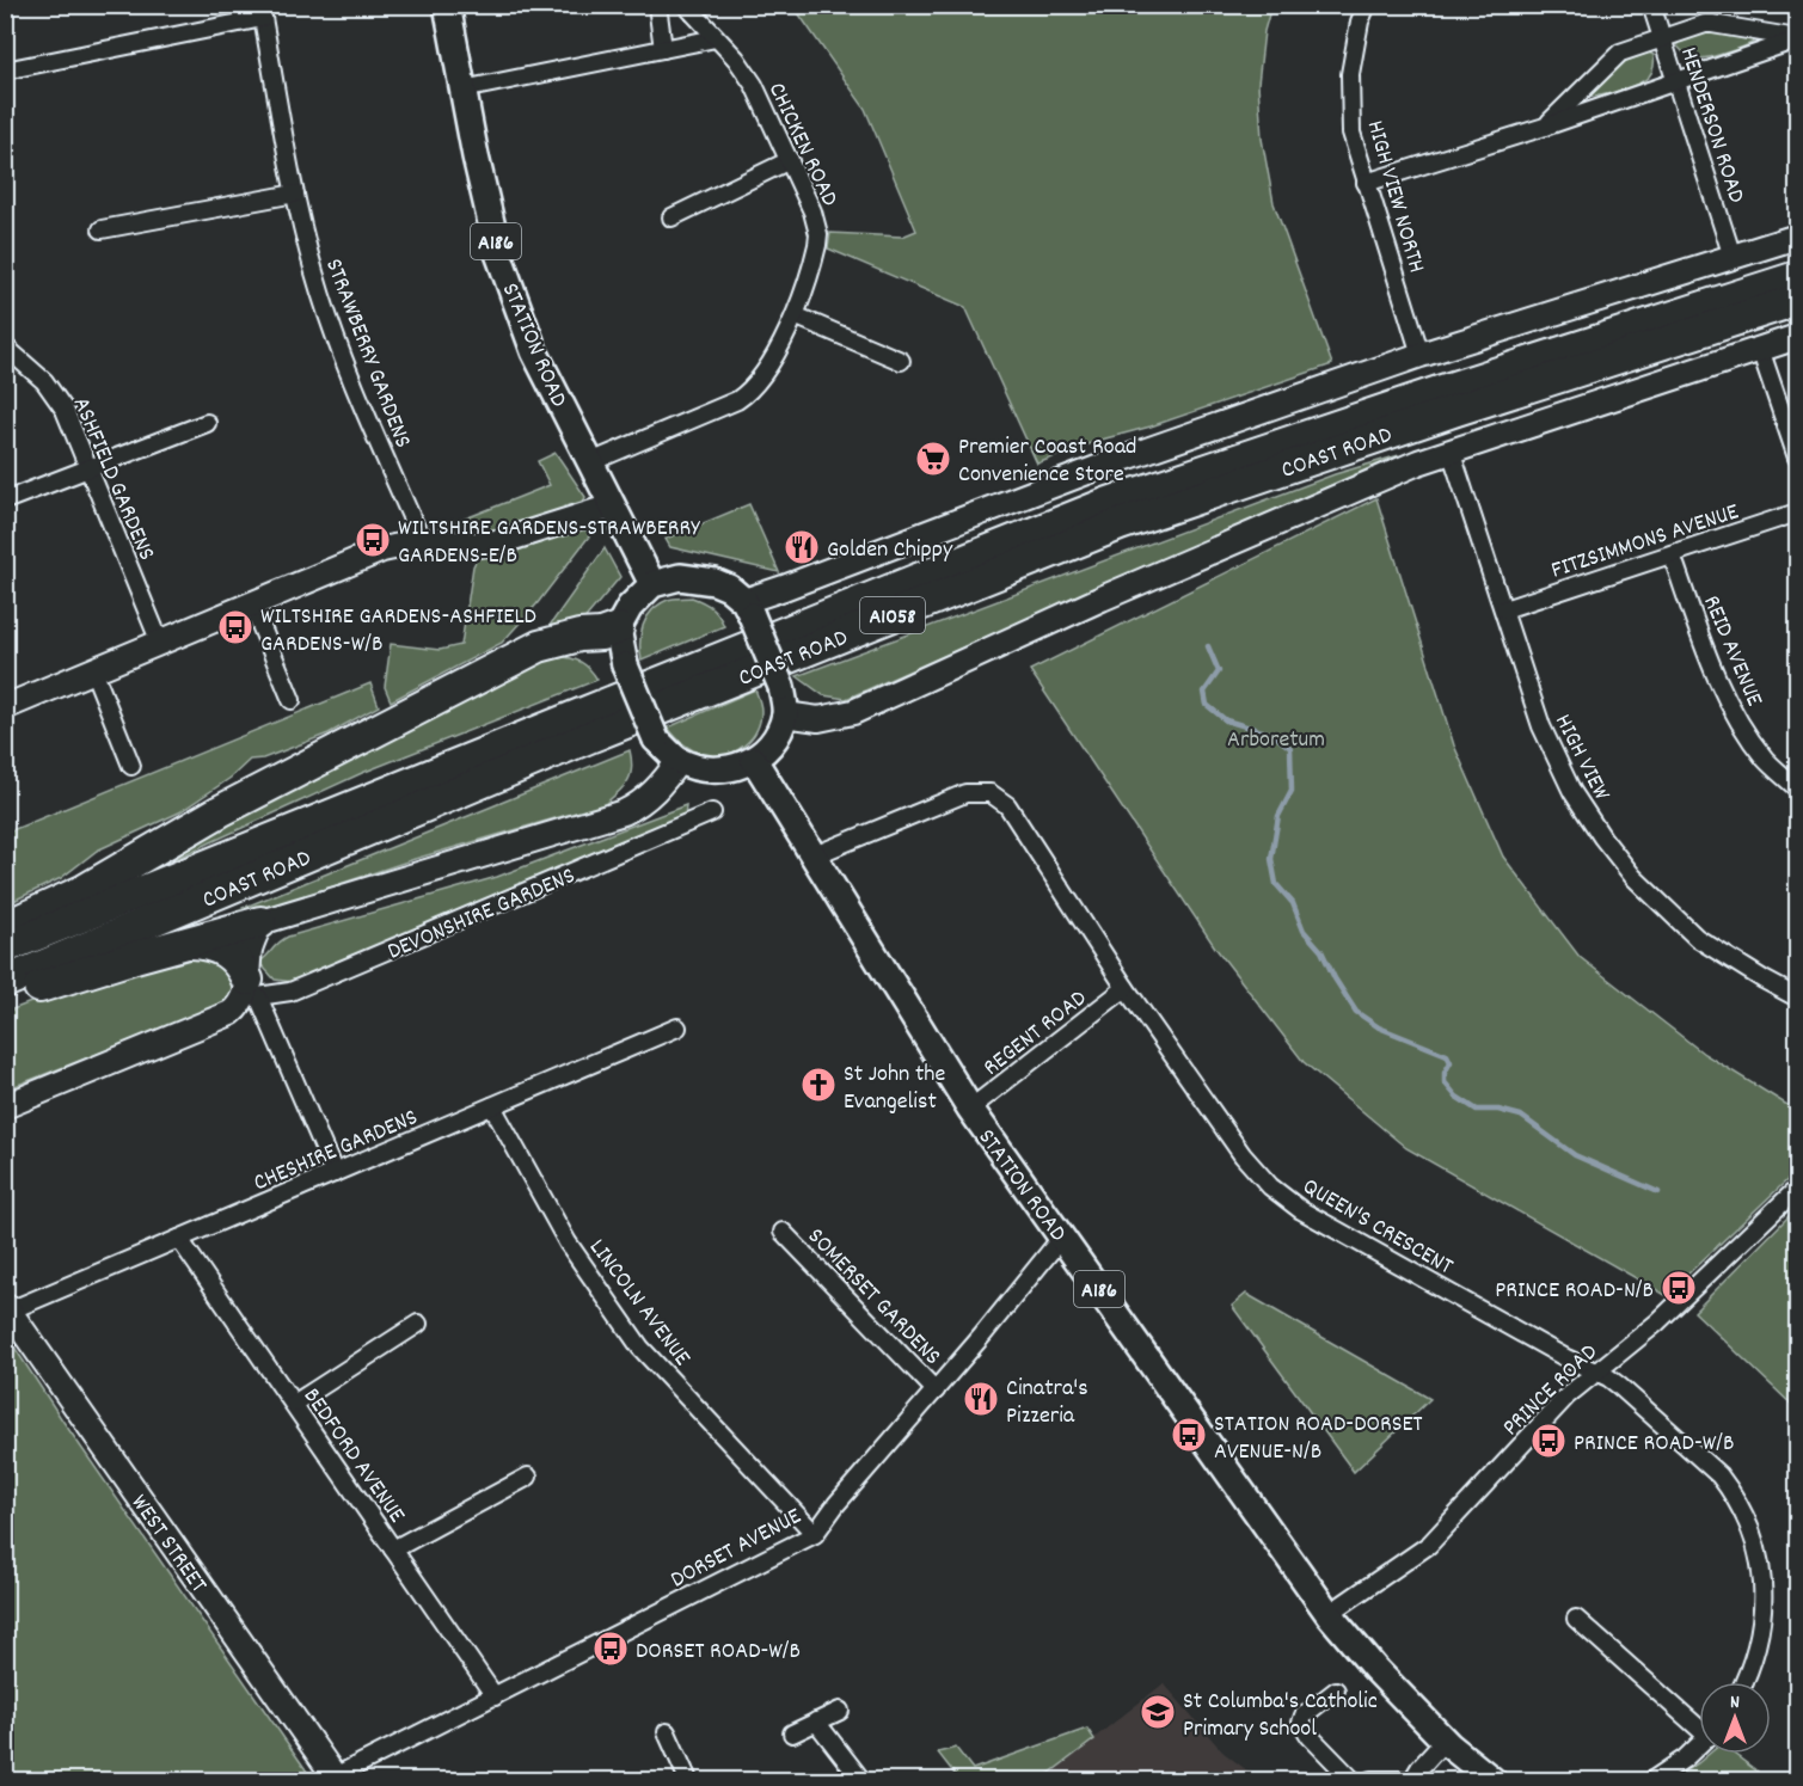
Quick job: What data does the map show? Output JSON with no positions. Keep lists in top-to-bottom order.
{
  "streets": {
    "highway": ["COAST ROAD", "A1058"],
    "main road": ["A186", "STATION ROAD"],
    "street": [
      "HENDERSON ROAD",
      "CHICKEN ROAD",
      "HIGH VIEW NORTH",
      "STRAWBERRY GARDENS",
      "ASHFIELD GARDENS",
      "FITZSIMMONS AVENUE",
      "REID AVENUE",
      "HIGH VIEW",
      "DEVONSHIRE GARDENS",
      "REGENT ROAD",
      "CHESHIRE GARDENS",
      "QUEEN'S CRESCENT",
      "SOMERSET GARDENS",
      "LINCOLN AVENUE",
      "PRINCE ROAD",
      "BEDFORD AVENUE",
      "WEST STREET",
      "DORSET AVENUE"
    ]
  },
  "crossings": [
    ["CHICKEN ROAD", "STATION ROAD"],
    ["STATION ROAD", "COAST ROAD"],
    ["STATION ROAD", "REGENT ROAD"],
    ["STATION ROAD", "QUEEN'S CRESCENT"],
    ["STATION ROAD", "PRINCE ROAD"],
    ["STATION ROAD", "DORSET AVENUE"],
    ["COAST ROAD", "HIGH VIEW"],
    ["FITZSIMMONS AVENUE", "REID AVENUE"],
    ["FITZSIMMONS AVENUE", "HIGH VIEW"],
    ["REGENT ROAD", "QUEEN'S CRESCENT"],
    ["CHESHIRE GARDENS", "LINCOLN AVENUE"],
    ["CHESHIRE GARDENS", "BEDFORD AVENUE"],
    ["CHESHIRE GARDENS", "WEST STREET"],
    ["QUEEN'S CRESCENT", "PRINCE ROAD"],
    ["SOMERSET GARDENS", "DORSET AVENUE"],
    ["LINCOLN AVENUE", "DORSET AVENUE"],
    ["BEDFORD AVENUE", "DORSET AVENUE"],
    ["WEST STREET", "DORSET AVENUE"]
  ],
  "parks": ["Arboretum"],
  "places": {
    "supermarket": ["Premier Coast Road Convenience Store"],
    "bus stop": [
      "WILTSHIRE GARDENS-STRAWBERRY GARDENS-E/B",
      "WILTSHIRE GARDENS-ASHFIELD GARDENS-W/B",
      "PRINCE ROAD-N/B",
      "STATION ROAD-DORSET AVENUE-N/B",
      "PRINCE ROAD-W/B",
      "DORSET ROAD-W/B"
    ],
    "restaurant": ["Golden Chippy", "Cinatra's Pizzeria"],
    "church": ["St John the Evangelist"],
    "school or university": ["St Columba's Catholic Primary School"]
  },
  "north": "top"
}
